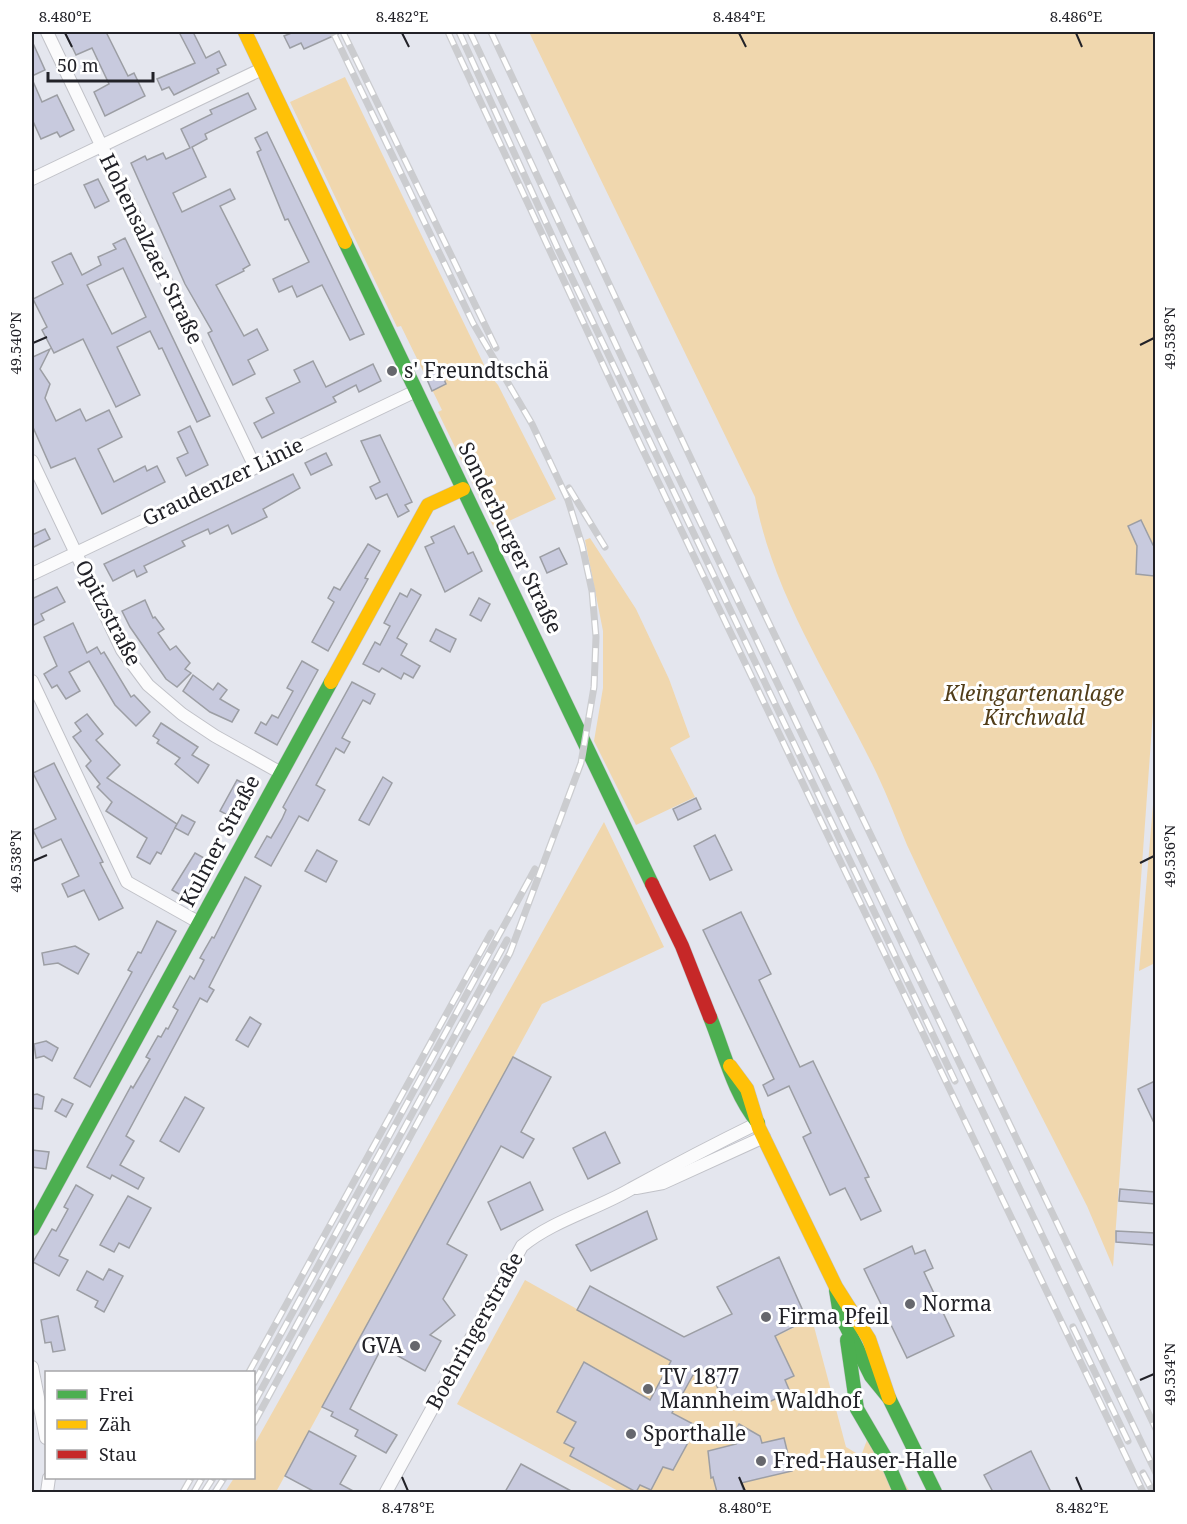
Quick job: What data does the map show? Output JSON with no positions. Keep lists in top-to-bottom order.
{
  "streets": {
    "street": [
      "Hohensalzaer Straße",
      "Graudenzer Linie",
      "Sonderburger Straße",
      "Opitzstraße",
      "Kulmer Straße",
      "Boehringerstraße"
    ]
  },
  "crossings": [
    ["Hohensalzaer Straße", "Graudenzer Linie"],
    ["Graudenzer Linie", "Sonderburger Straße"],
    ["Graudenzer Linie", "Opitzstraße"],
    ["Sonderburger Straße", "Kulmer Straße"],
    ["Sonderburger Straße", "Boehringerstraße"],
    ["Opitzstraße", "Kulmer Straße"]
  ],
  "parks": ["Kleingartenanlage Kirchwald"],
  "places": [
    "s' Freundtschä",
    "Norma",
    "Firma Pfeil",
    "GVA",
    "TV 1877 Mannheim Waldhof",
    "Sporthalle",
    "Fred-Hauser-Halle"
  ],
  "legend": ["Frei", "Zäh", "Stau"],
  "scale_bar": "50 m",
  "coordinates": [
    "8.480°E",
    "8.482°E",
    "8.484°E",
    "8.486°E",
    "49.538°N",
    "49.540°N",
    "49.536°N",
    "49.534°N",
    "8.478°E"
  ]
}
